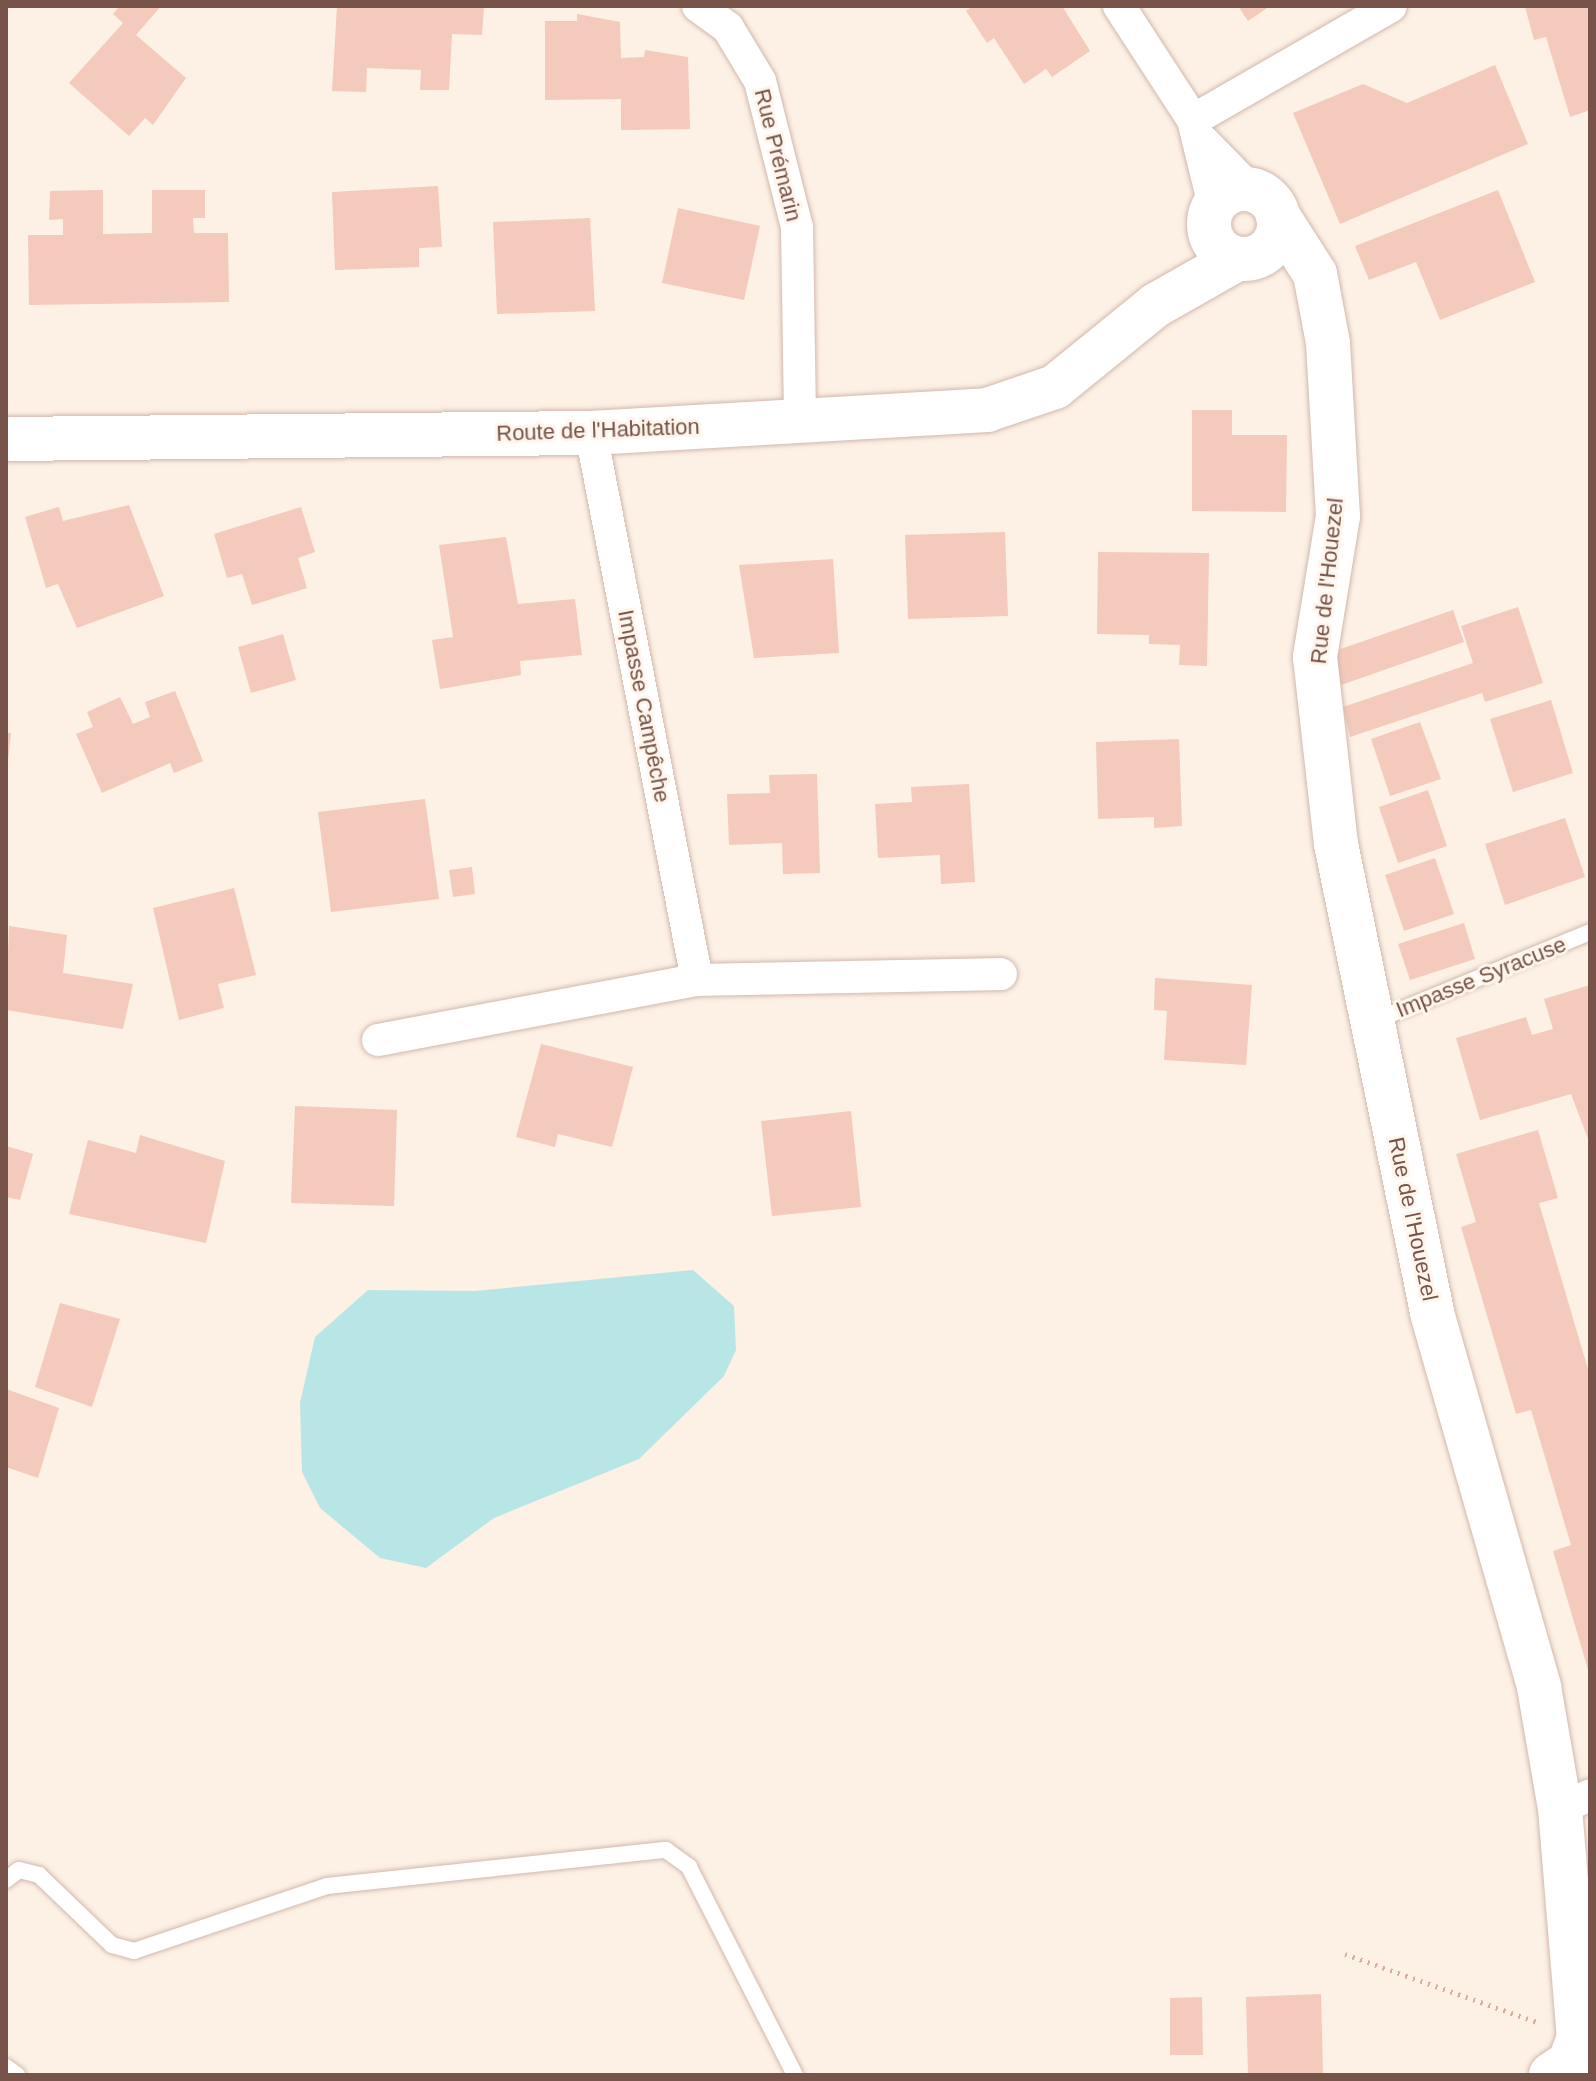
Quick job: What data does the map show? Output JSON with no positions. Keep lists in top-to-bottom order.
{
  "streets": {
    "street": [
      "Rue Prémarin",
      "Route de l'Habitation",
      "Rue de l'Houezel",
      "Impasse Campêche"
    ],
    "lane": ["Impasse Syracuse"]
  },
  "crossings": [
    ["Rue Prémarin", "Route de l'Habitation"],
    ["Route de l'Habitation", "Rue de l'Houezel"],
    ["Route de l'Habitation", "Impasse Campêche"],
    ["Rue de l'Houezel", "Impasse Syracuse"]
  ]
}
